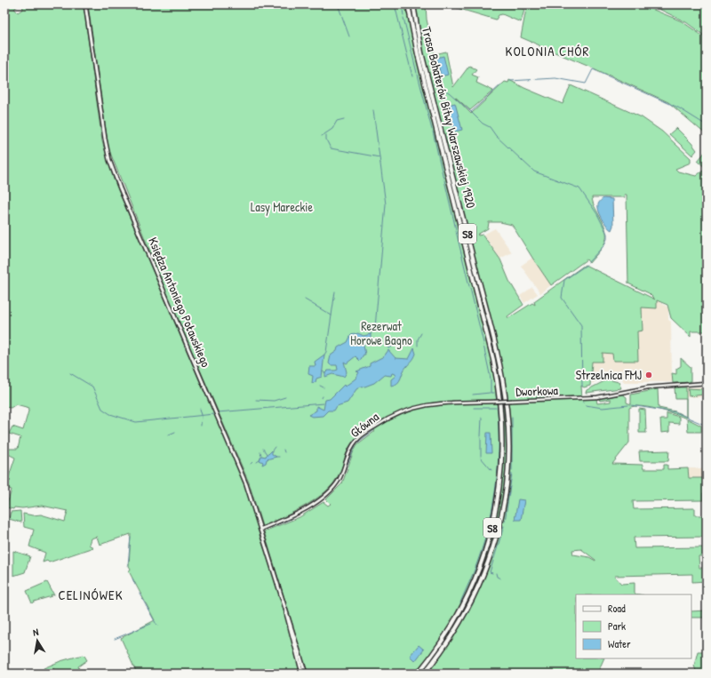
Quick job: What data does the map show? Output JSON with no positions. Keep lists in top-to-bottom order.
{
  "streets": {
    "highway": ["Trasa Bohaterów Bitwy Warszawskiej 1920", "S8"],
    "main road": ["Księdza Antoniego Poławskiego"],
    "street": ["Dworkowa", "Główna"]
  },
  "crossings": [
    ["Księdza Antoniego Poławskiego", "Główna"],
    ["Dworkowa", "Główna"]
  ],
  "districts": ["KOLONIA CHÓR", "CELINÓWEK"],
  "parks": ["Lasy Mareckie", "Rezerwat Horowe Bagno"],
  "places": ["Strzelnica FMJ"],
  "legend": ["Road", "Park", "Water"],
  "north": "top"
}
